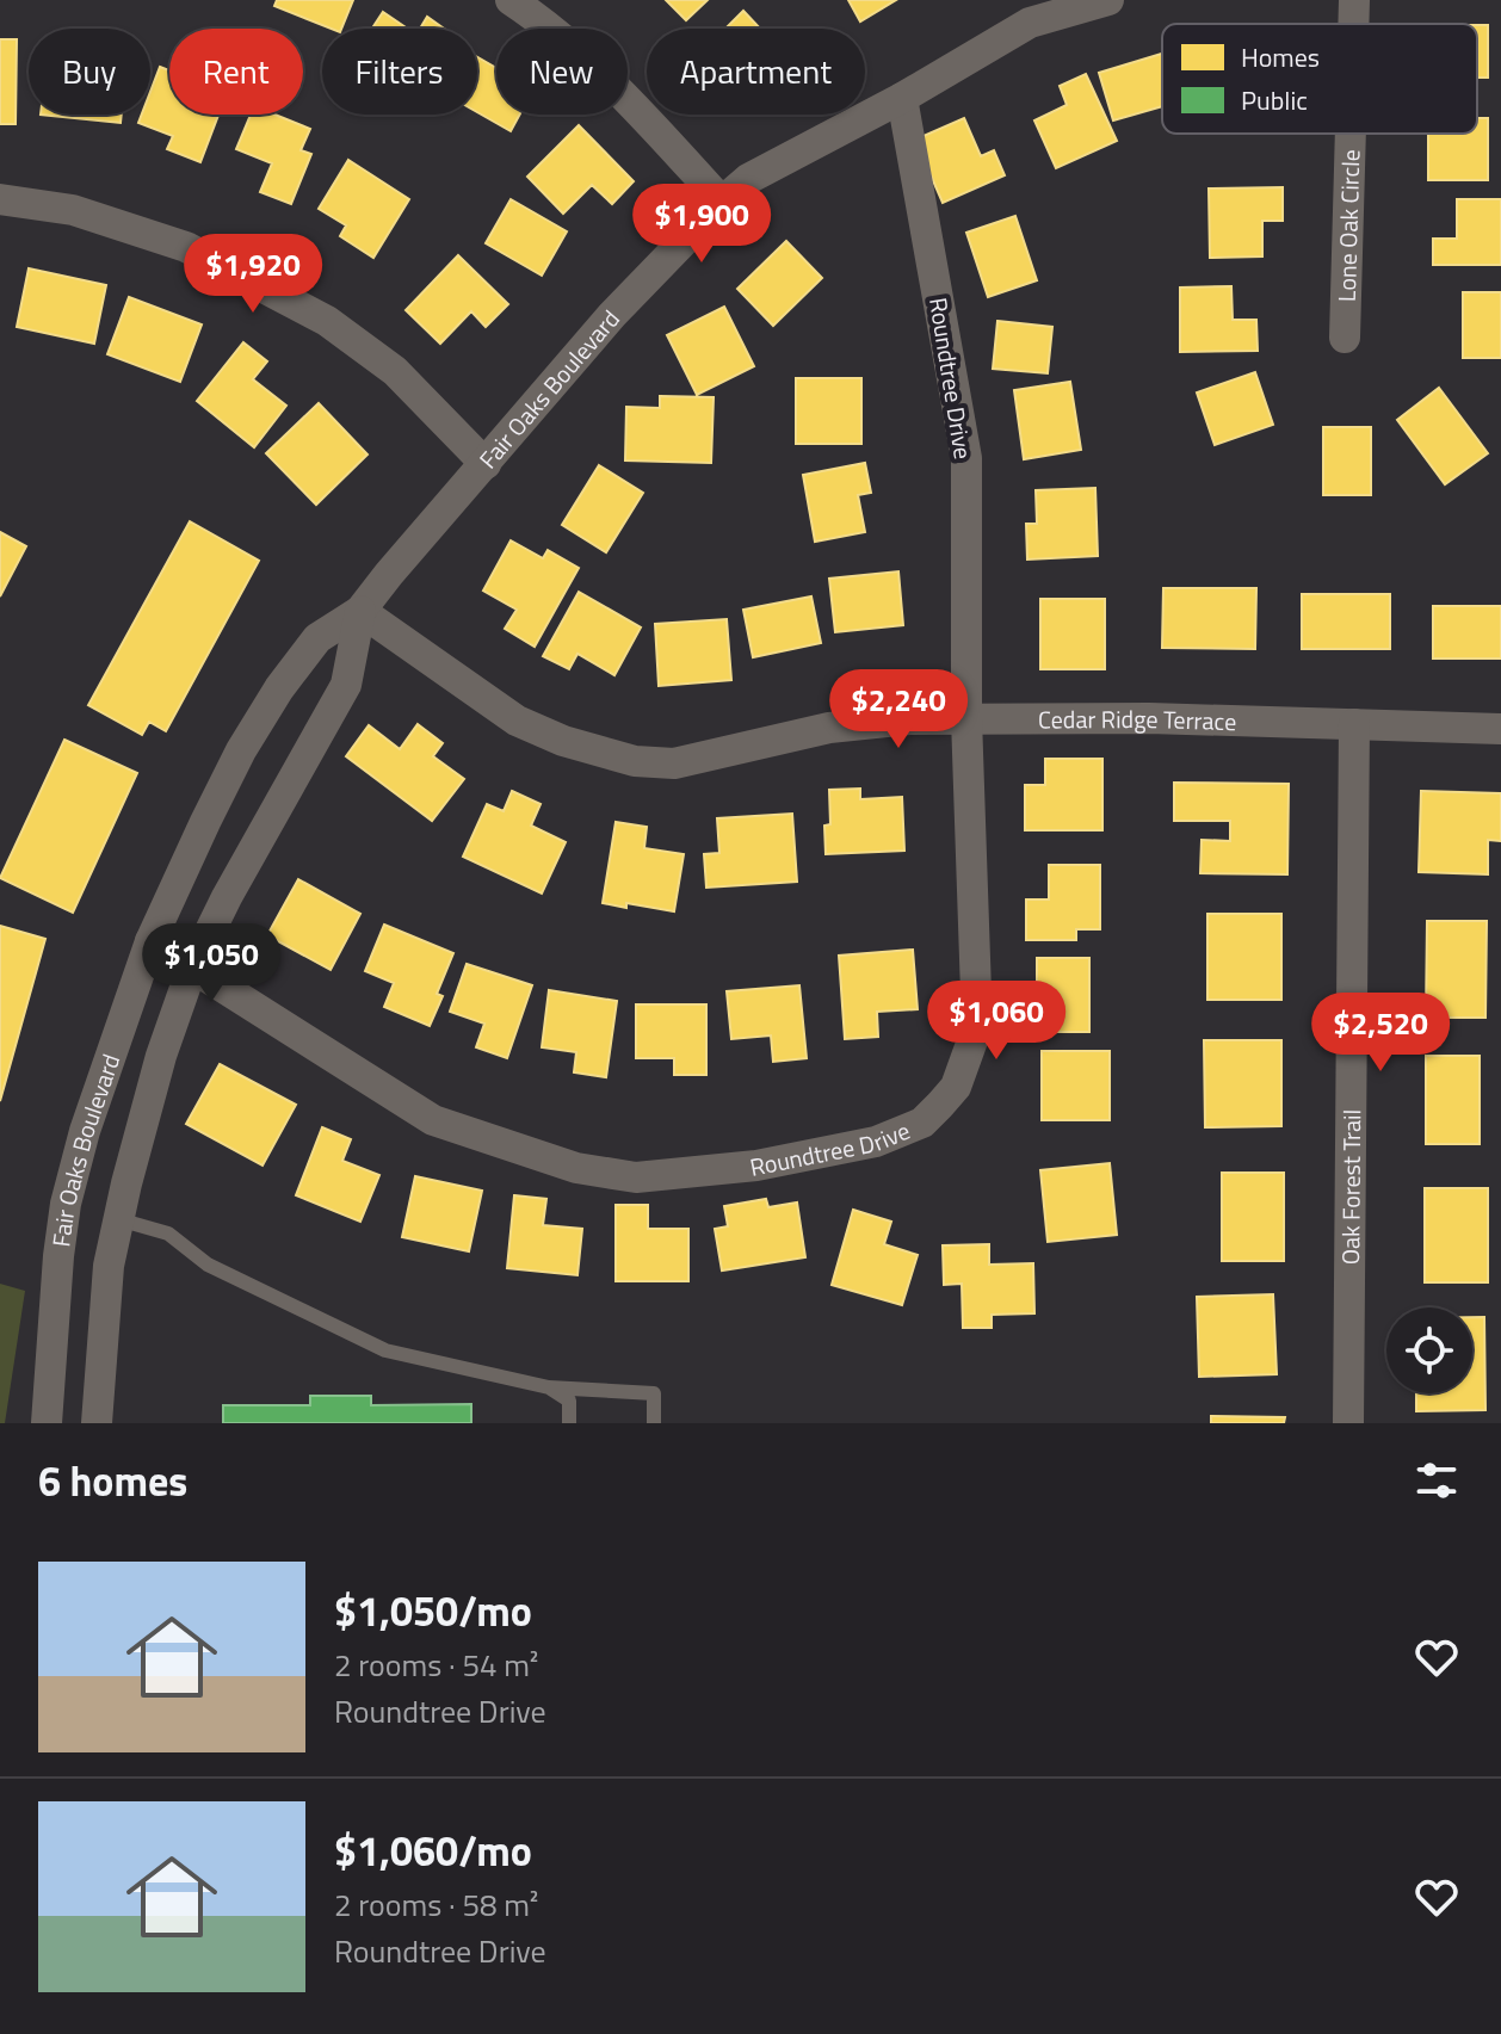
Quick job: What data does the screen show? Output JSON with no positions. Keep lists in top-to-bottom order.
{
  "streets": {
    "street": [
      "Lone Oak Circle",
      "Roundtree Drive",
      "Fair Oaks Boulevard",
      "Cedar Ridge Terrace",
      "Oak Forest Trail"
    ]
  },
  "crossings": [
    ["Roundtree Drive", "Fair Oaks Boulevard"],
    ["Roundtree Drive", "Cedar Ridge Terrace"],
    ["Fair Oaks Boulevard", "Cedar Ridge Terrace"],
    ["Cedar Ridge Terrace", "Oak Forest Trail"]
  ],
  "legend": ["Homes", "Public"],
  "page": {
    "chip": [
      "Buy",
      "Rent",
      "Filters",
      "New",
      "Apartment"
    ],
    "price": [
      "$1,900",
      "$1,920",
      "$2,240",
      "$1,050",
      "$1,060",
      "$2,520"
    ],
    "heading": "6 homes",
    "list": [
      {
        "name": "$1,050/mo",
        "note": "2 rooms · 54 m² · Roundtree Drive"
      },
      {
        "name": "$1,060/mo",
        "note": "2 rooms · 58 m² · Roundtree Drive"
      }
    ]
  }
}
